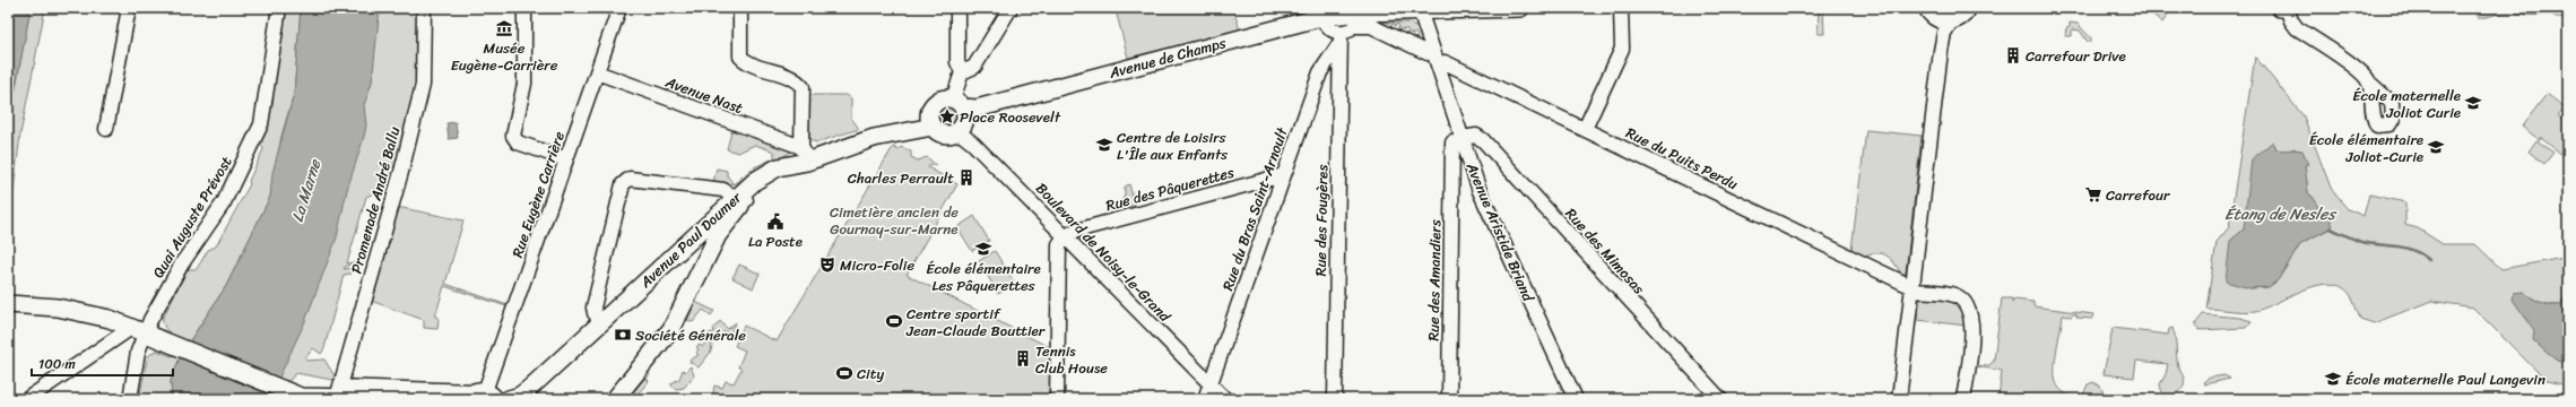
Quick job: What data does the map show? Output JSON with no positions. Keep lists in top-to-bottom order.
{
  "streets": {
    "main road": ["Avenue de Champs", "Avenue Paul Doumer"],
    "street": [
      "Avenue Nast",
      "Rue du Puits Perdu",
      "Rue des Pâquerettes",
      "Rue Eugène Carrière",
      "Promenade André Ballu",
      "Rue du Bras Saint-Arnoult",
      "Quai Auguste Prévost",
      "Rue des Fougères",
      "Avenue Aristide Briand",
      "Rue des Mimosas",
      "Boulevard de Noisy-le-Grand",
      "Rue des Amandiers"
    ]
  },
  "crossings": [
    ["Avenue de Champs", "Rue du Puits Perdu"],
    ["Avenue de Champs", "Avenue Aristide Briand"],
    ["Avenue de Champs", "Boulevard de Noisy-le-Grand"],
    ["Avenue Nast", "Rue Eugène Carrière"],
    ["Rue du Puits Perdu", "Avenue Aristide Briand"],
    ["Rue des Pâquerettes", "Rue du Bras Saint-Arnoult"],
    ["Rue des Pâquerettes", "Boulevard de Noisy-le-Grand"],
    ["Rue Eugène Carrière", "Avenue Paul Doumer"],
    ["Rue du Bras Saint-Arnoult", "Rue des Fougères"],
    ["Rue du Bras Saint-Arnoult", "Boulevard de Noisy-le-Grand"],
    ["Avenue Aristide Briand", "Rue des Mimosas"],
    ["Avenue Aristide Briand", "Rue des Amandiers"],
    ["Rue des Mimosas", "Rue des Amandiers"]
  ],
  "water": ["La Marne", "Étang de Nesles"],
  "parks": ["Cimetière ancien de Gournay-sur-Marne"],
  "places": {
    "museum": ["Musée Eugène-Carrière"],
    "building": ["Carrefour Drive", "Charles Perrault", "Tennis Club House"],
    "school or university": [
      "École maternelle Joliot Curie",
      "Centre de Loisirs L'Île aux Enfants",
      "École élémentaire Joliot-Curie",
      "École élémentaire Les Pâquerettes",
      "École maternelle Paul Langevin"
    ],
    "place": ["Place Roosevelt"],
    "supermarket": ["Carrefour"],
    "public building": ["La Poste"],
    "theatre": ["Micro-Folie"],
    "sports": ["Centre sportif Jean-Claude Bouttier", "City"],
    "bank": ["Société Générale"]
  },
  "scale_bar": "100 m"
}
